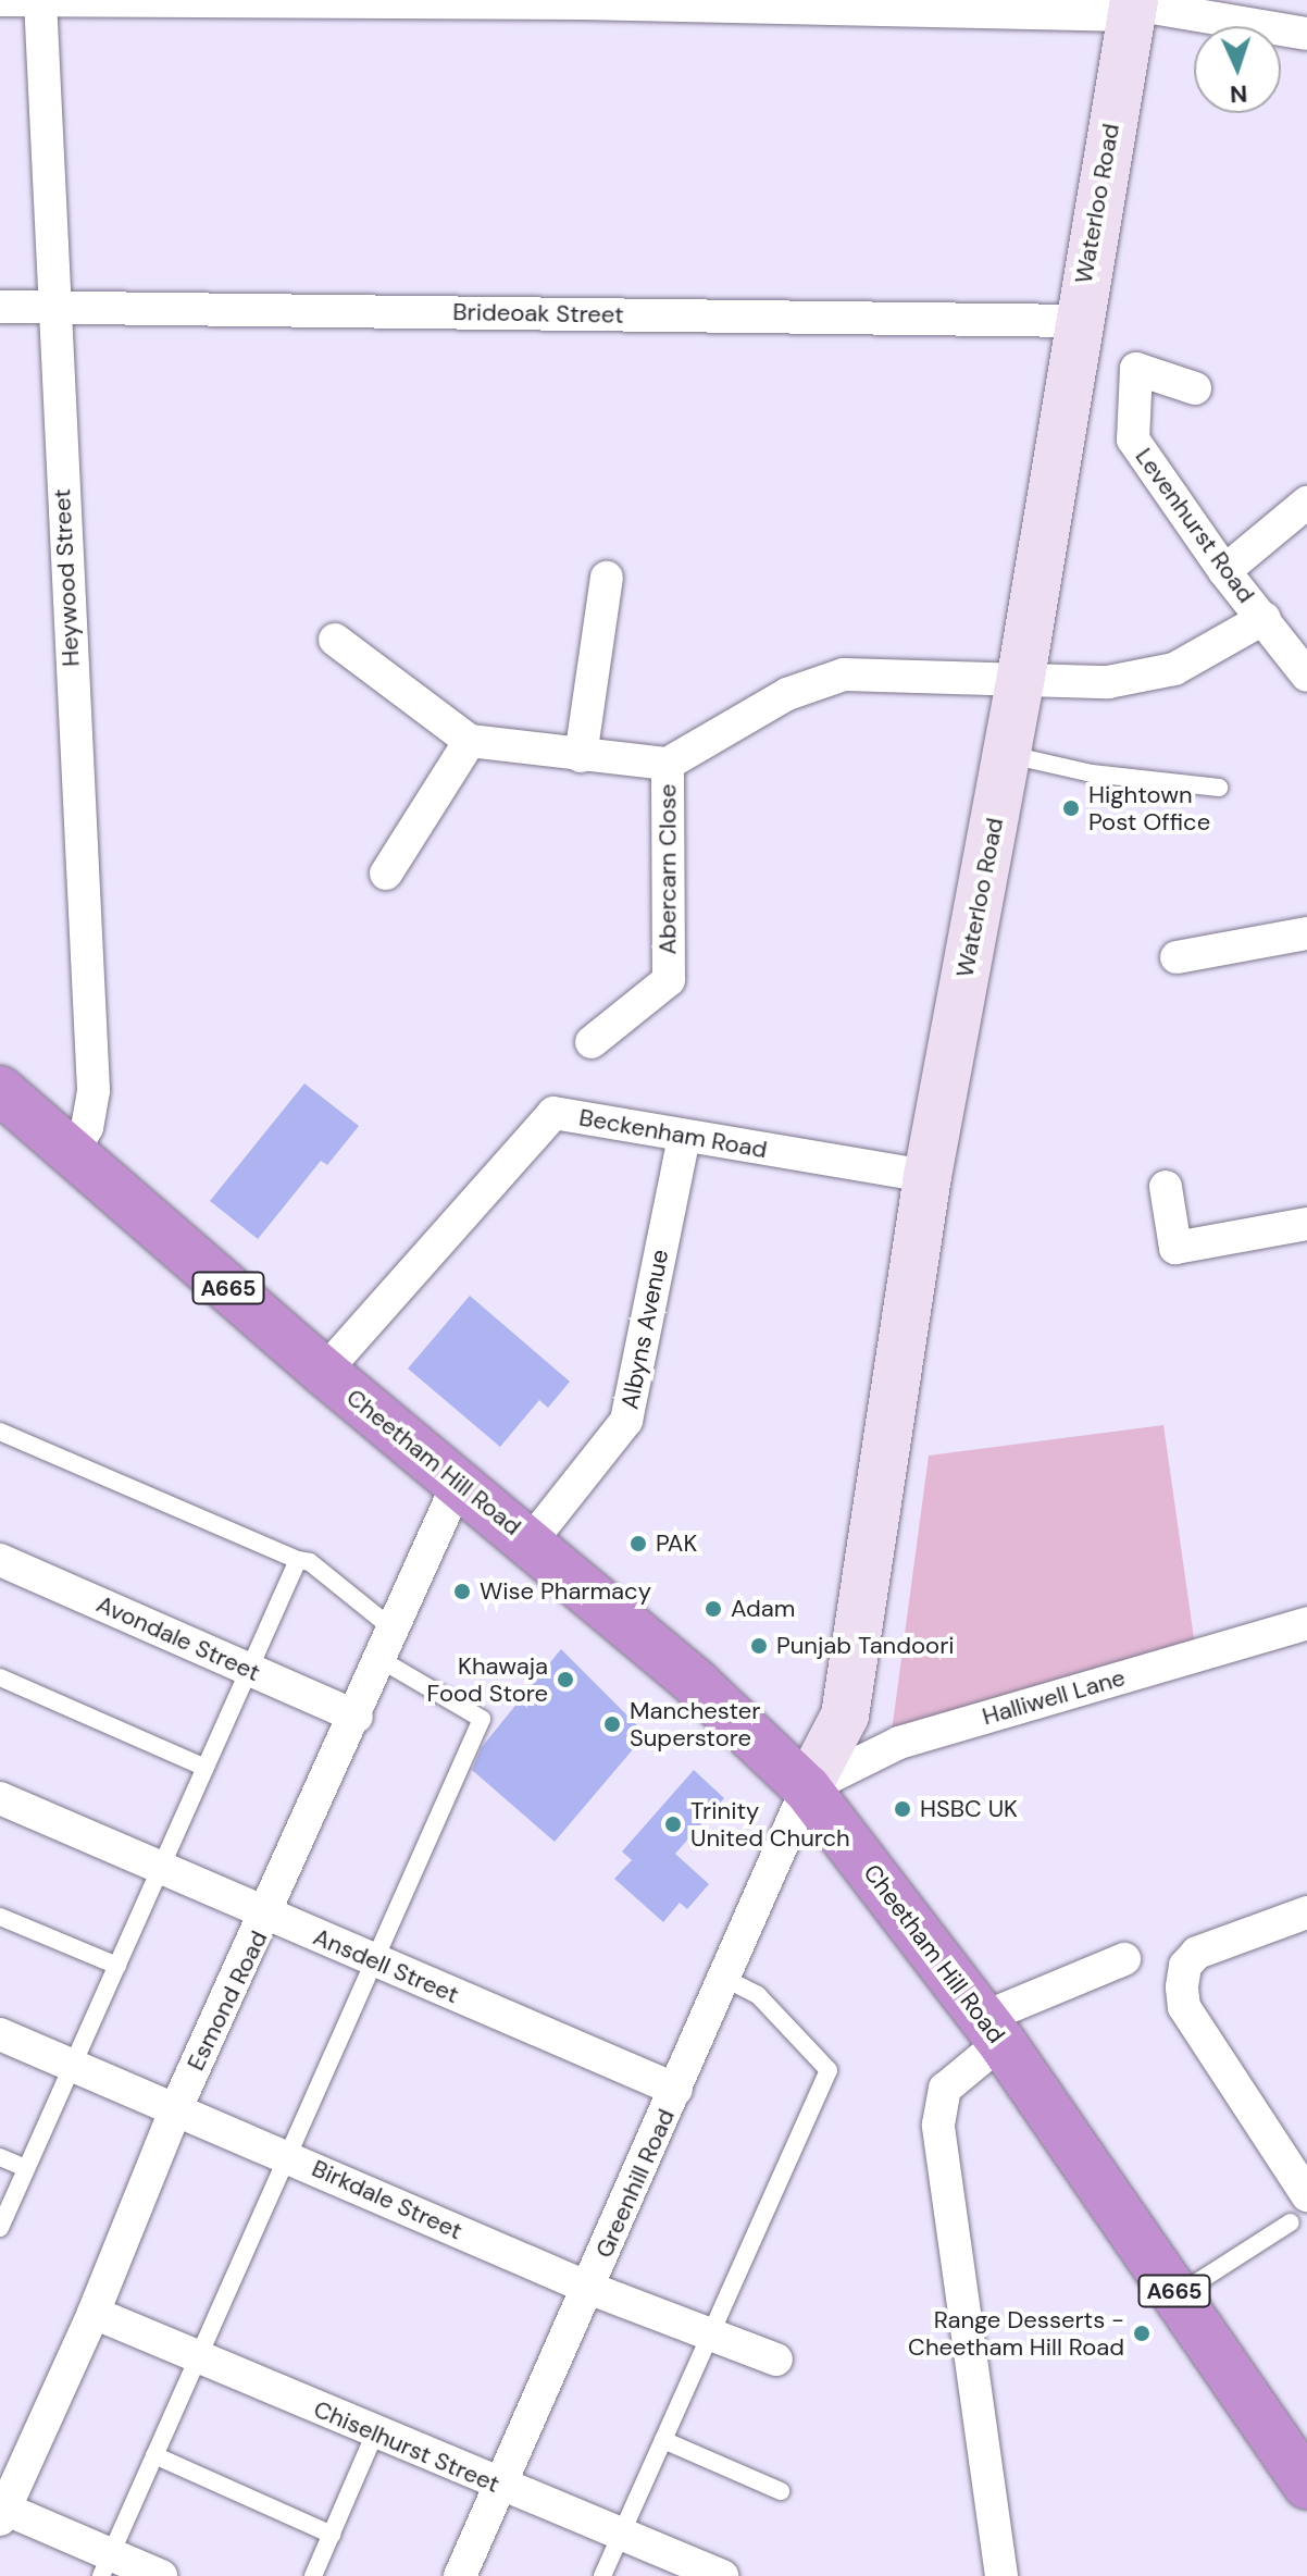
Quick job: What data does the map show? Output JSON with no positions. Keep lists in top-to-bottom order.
{
  "streets": {
    "highway": ["A665", "Cheetham Hill Road"],
    "main road": ["Waterloo Road"],
    "street": [
      "Brideoak Street",
      "Levenhurst Road",
      "Heywood Street",
      "Abercarn Close",
      "Beckenham Road",
      "Albyns Avenue",
      "Avondale Street",
      "Halliwell Lane",
      "Ansdell Street",
      "Esmond Road",
      "Greenhill Road",
      "Birkdale Street",
      "Chiselhurst Street"
    ]
  },
  "crossings": [
    ["Waterloo Road", "Brideoak Street"],
    ["Waterloo Road", "Abercarn Close"],
    ["Waterloo Road", "Beckenham Road"],
    ["Waterloo Road", "Cheetham Hill Road"],
    ["Waterloo Road", "Halliwell Lane"],
    ["Waterloo Road", "Greenhill Road"],
    ["Brideoak Street", "Heywood Street"],
    ["Levenhurst Road", "Abercarn Close"],
    ["Heywood Street", "Cheetham Hill Road"],
    ["Beckenham Road", "Albyns Avenue"],
    ["Beckenham Road", "Cheetham Hill Road"],
    ["Albyns Avenue", "Cheetham Hill Road"],
    ["Cheetham Hill Road", "Halliwell Lane"],
    ["Cheetham Hill Road", "Esmond Road"],
    ["Cheetham Hill Road", "Greenhill Road"],
    ["Avondale Street", "Esmond Road"],
    ["Halliwell Lane", "Greenhill Road"],
    ["Ansdell Street", "Esmond Road"],
    ["Ansdell Street", "Greenhill Road"],
    ["Esmond Road", "Birkdale Street"],
    ["Esmond Road", "Chiselhurst Street"],
    ["Greenhill Road", "Birkdale Street"],
    ["Greenhill Road", "Chiselhurst Street"]
  ],
  "places": [
    "Hightown Post Office",
    "PAK",
    "Wise Pharmacy",
    "Adam",
    "Punjab Tandoori",
    "Khawaja Food Store",
    "Manchester Superstore",
    "HSBC UK",
    "Trinity United Church",
    "Range Desserts - Cheetham Hill Road"
  ],
  "north": "bottom"
}
